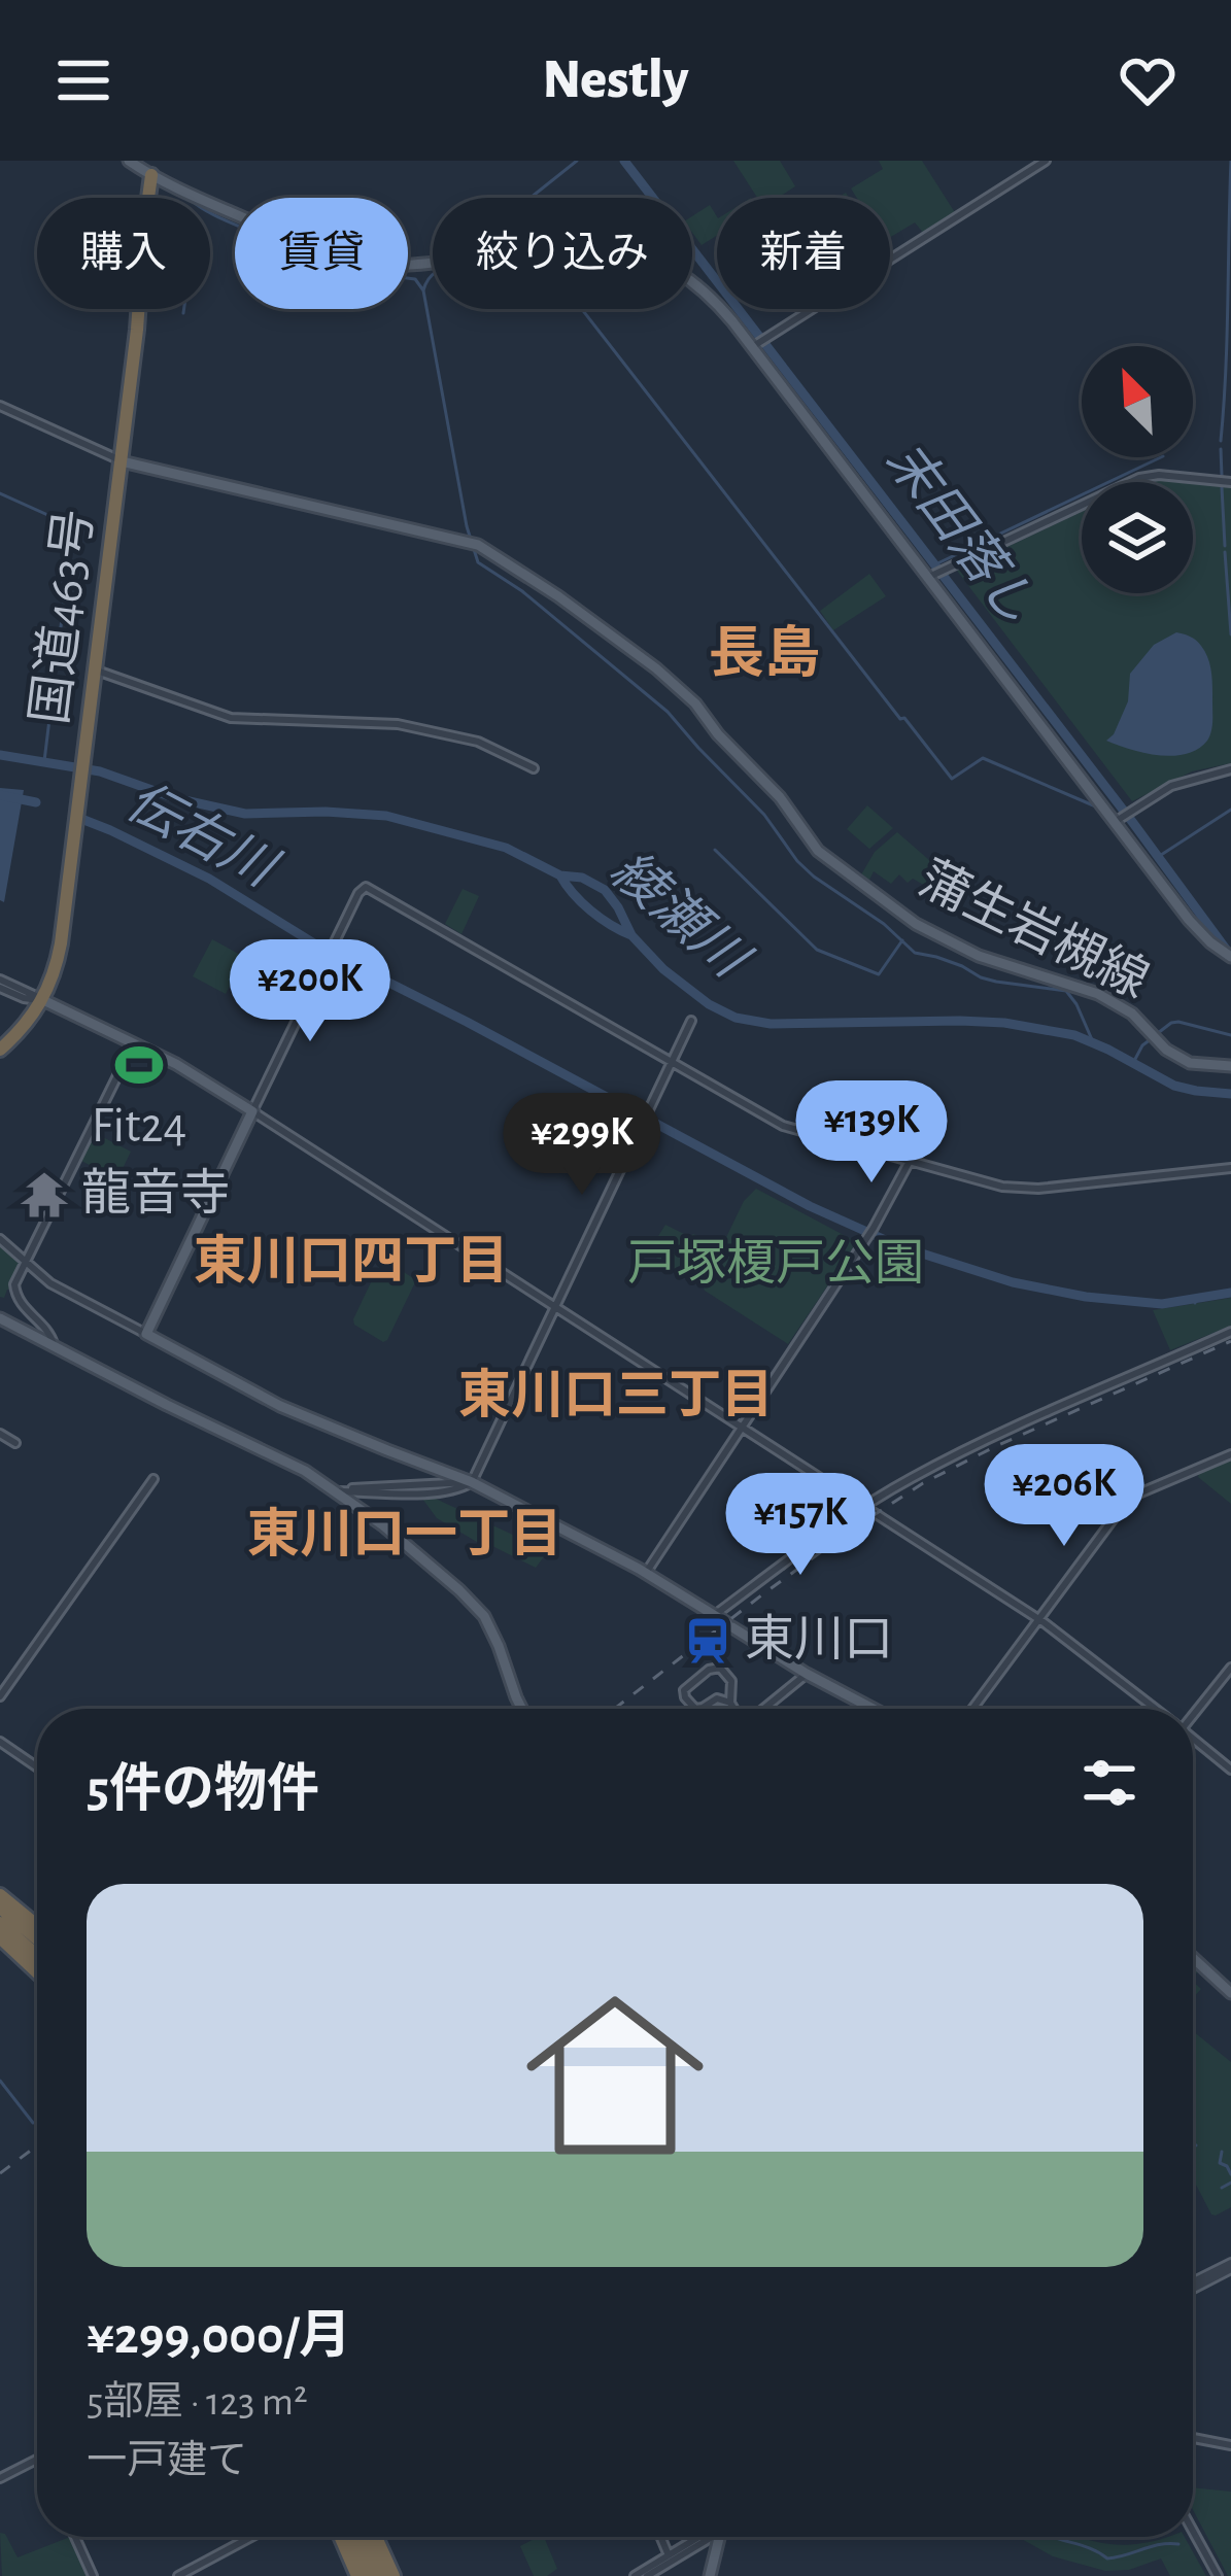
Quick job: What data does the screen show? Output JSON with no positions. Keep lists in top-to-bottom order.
{
  "streets": {
    "highway": ["国道463号"],
    "main road": ["蒲生岩槻線"]
  },
  "crossings": [
    ["国道463号", "蒲生岩槻線"]
  ],
  "districts": [
    "長島",
    "東川口四丁目",
    "東川口三丁目",
    "東川口一丁目"
  ],
  "water": ["末田落し", "伝右川", "綾瀬川"],
  "parks": ["戸塚榎戸公園"],
  "places": {
    "sports": ["Fit24"],
    "temple": ["龍音寺"],
    "station": ["東川口"]
  },
  "north": "top left",
  "page": {
    "header": "Nestly",
    "chip": [
      "購入",
      "賃貸",
      "絞り込み",
      "新着"
    ],
    "price": [
      "¥200K",
      "¥139K",
      "¥299K",
      "¥206K",
      "¥157K"
    ],
    "heading": "5件の物件",
    "list": [
      {
        "name": "¥299,000/月",
        "note": "5部屋 · 123 m² · 一戸建て"
      }
    ]
  }
}
